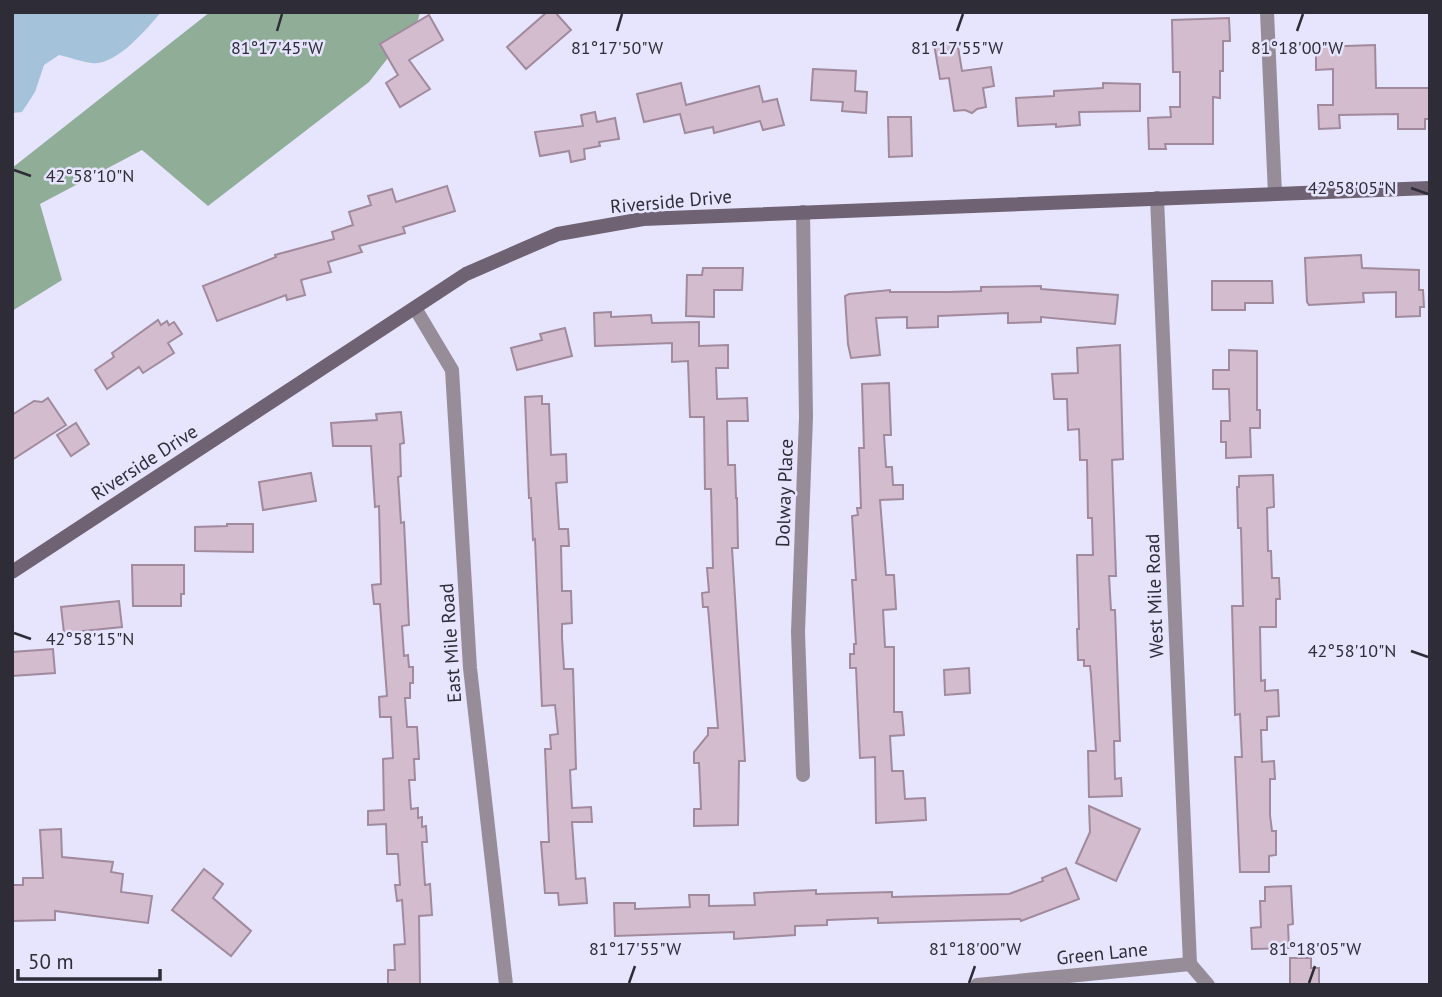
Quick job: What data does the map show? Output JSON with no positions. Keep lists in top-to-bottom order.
{
  "streets": {
    "main road": ["Riverside Drive"],
    "street": [
      "Dolway Place",
      "West Mile Road",
      "East Mile Road",
      "Green Lane"
    ]
  },
  "crossings": [
    ["Riverside Drive", "Dolway Place"],
    ["Riverside Drive", "West Mile Road"],
    ["Riverside Drive", "East Mile Road"],
    ["West Mile Road", "Green Lane"]
  ],
  "scale_bar": "50 m",
  "coordinates": [
    "81°17'45\"W",
    "81°17'50\"W",
    "81°18'00\"W",
    "81°17'55\"W",
    "42°58'10\"N",
    "42°58'05\"N",
    "42°58'15\"N",
    "81°18'05\"W"
  ]
}
